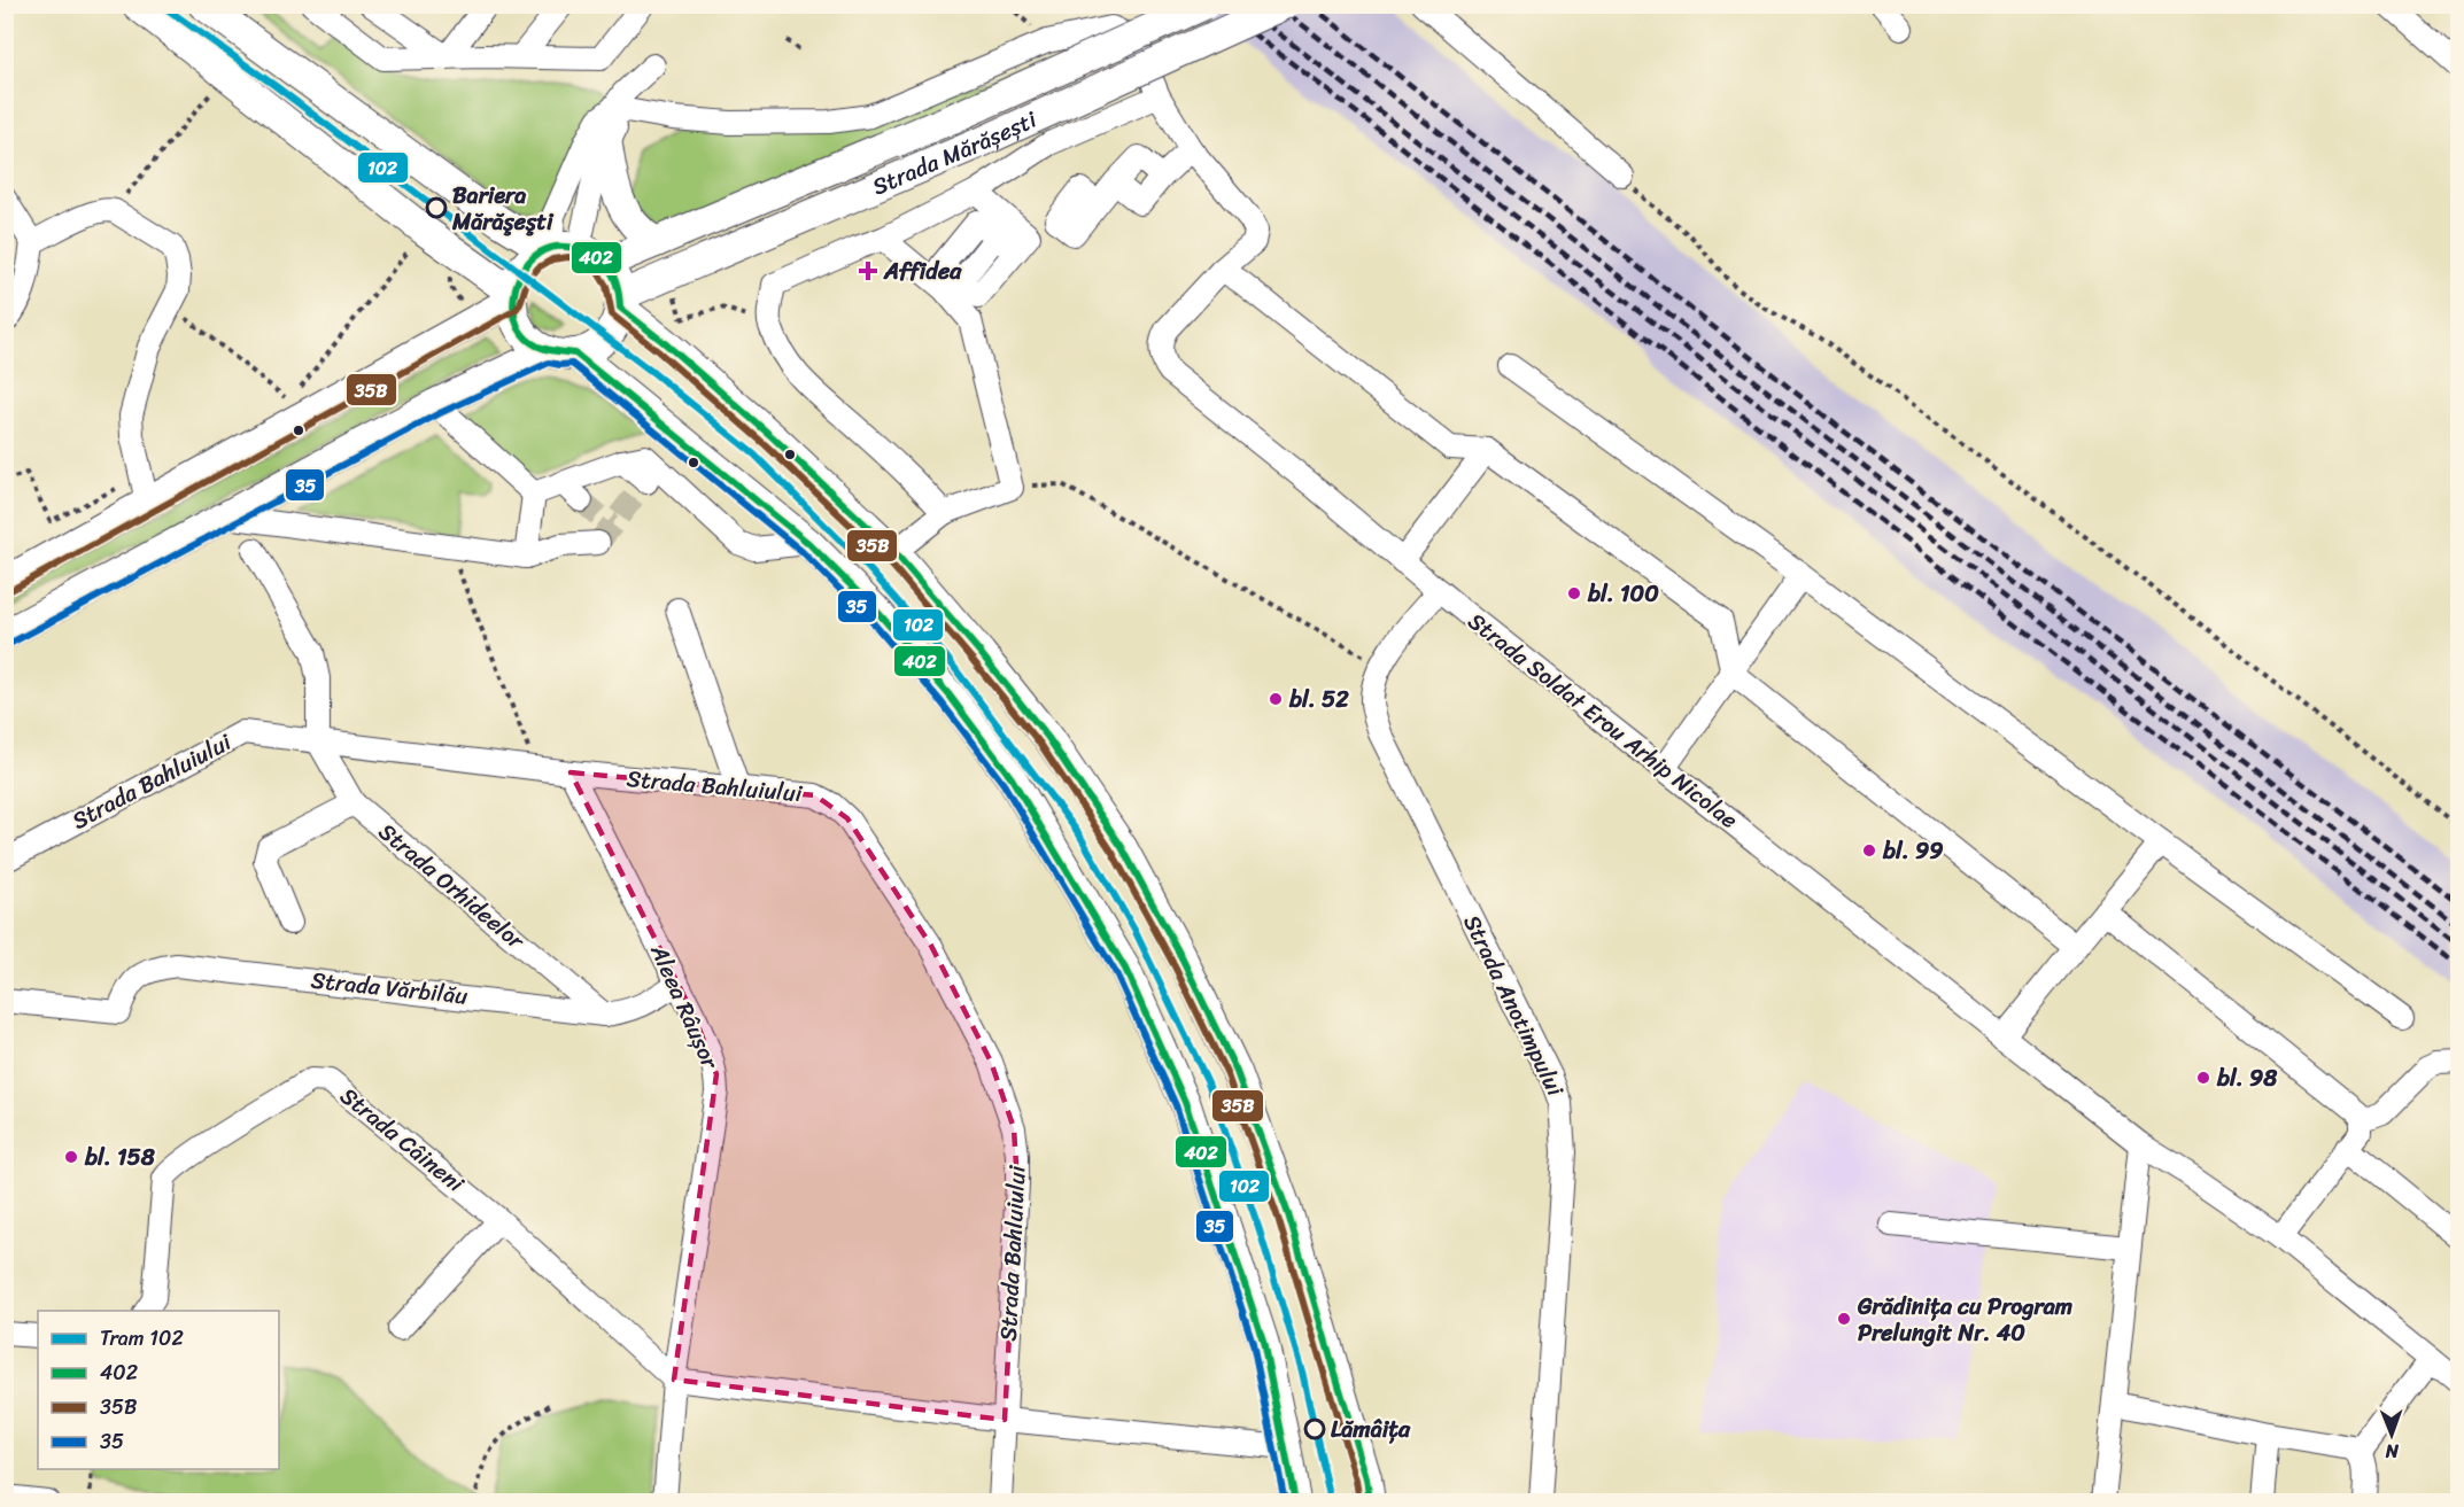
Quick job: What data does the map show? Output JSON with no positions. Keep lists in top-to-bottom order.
{
  "streets": {
    "main road": ["Strada Mărășești"],
    "street": [
      "Strada Soldat Erou Arhip Nicolae",
      "Strada Bahluiului",
      "Strada Orhideelor",
      "Strada Vărbilău",
      "Strada Anotimpului",
      "Aleea Râușor",
      "Strada Câineni"
    ]
  },
  "crossings": [
    ["Strada Soldat Erou Arhip Nicolae", "Strada Anotimpului"],
    ["Strada Bahluiului", "Strada Orhideelor"],
    ["Strada Bahluiului", "Aleea Râușor"],
    ["Strada Orhideelor", "Strada Vărbilău"],
    ["Strada Vărbilău", "Aleea Râușor"],
    ["Aleea Râușor", "Strada Câineni"]
  ],
  "places": {
    "other": [
      "Bariera Mărăşeşti",
      "bl. 100",
      "bl. 52",
      "bl. 99",
      "bl. 98",
      "bl. 158",
      "Grădinița cu Program Prelungit Nr. 40",
      "Lămâița"
    ],
    "health": ["Affidea"]
  },
  "lines": [
    "tram line 102",
    "transit line 402",
    "transit line 35B",
    "transit line 35"
  ],
  "legend": [
    "Tram 102",
    "402",
    "35B",
    "35"
  ],
  "north": "bottom"
}
